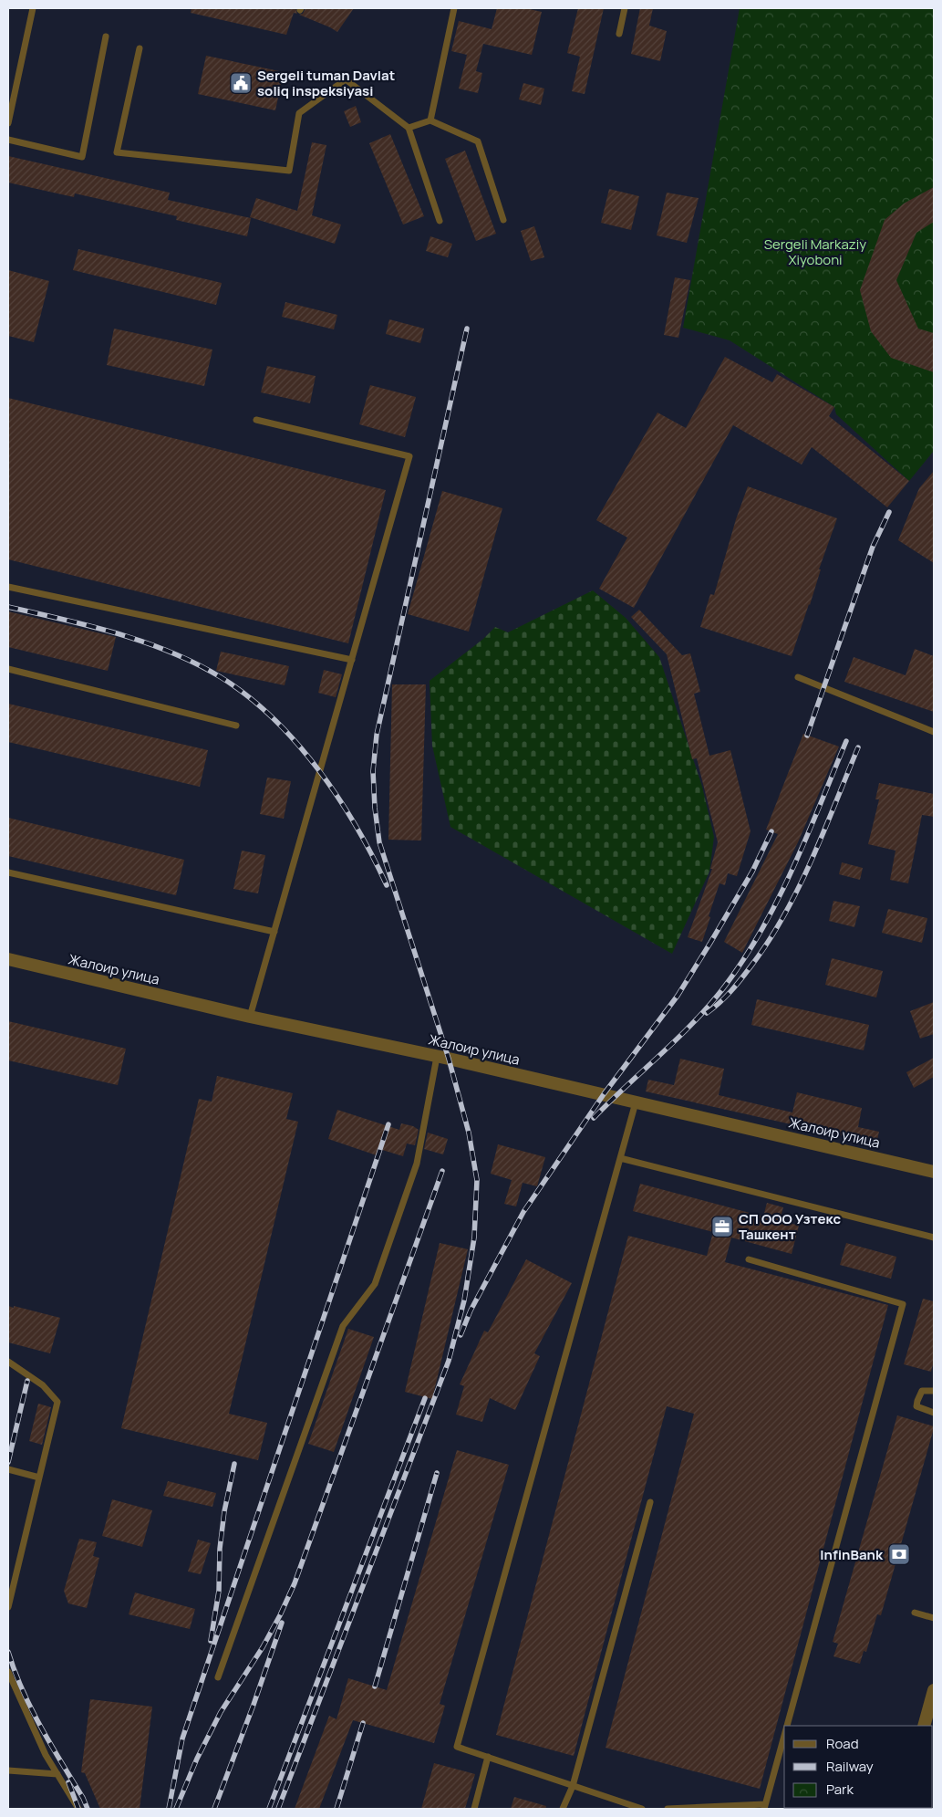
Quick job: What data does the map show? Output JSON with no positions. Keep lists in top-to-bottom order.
{
  "streets": {
    "street": ["Жалоир улица"]
  },
  "parks": ["Sergeli Markaziy Xiyoboni"],
  "places": {
    "public building": ["Sergeli tuman Davlat soliq inspeksiyasi"],
    "office": ["СП ООО Узтекс Ташкент"],
    "bank": ["InfinBank"]
  },
  "legend": ["Road", "Railway", "Park"]
}
